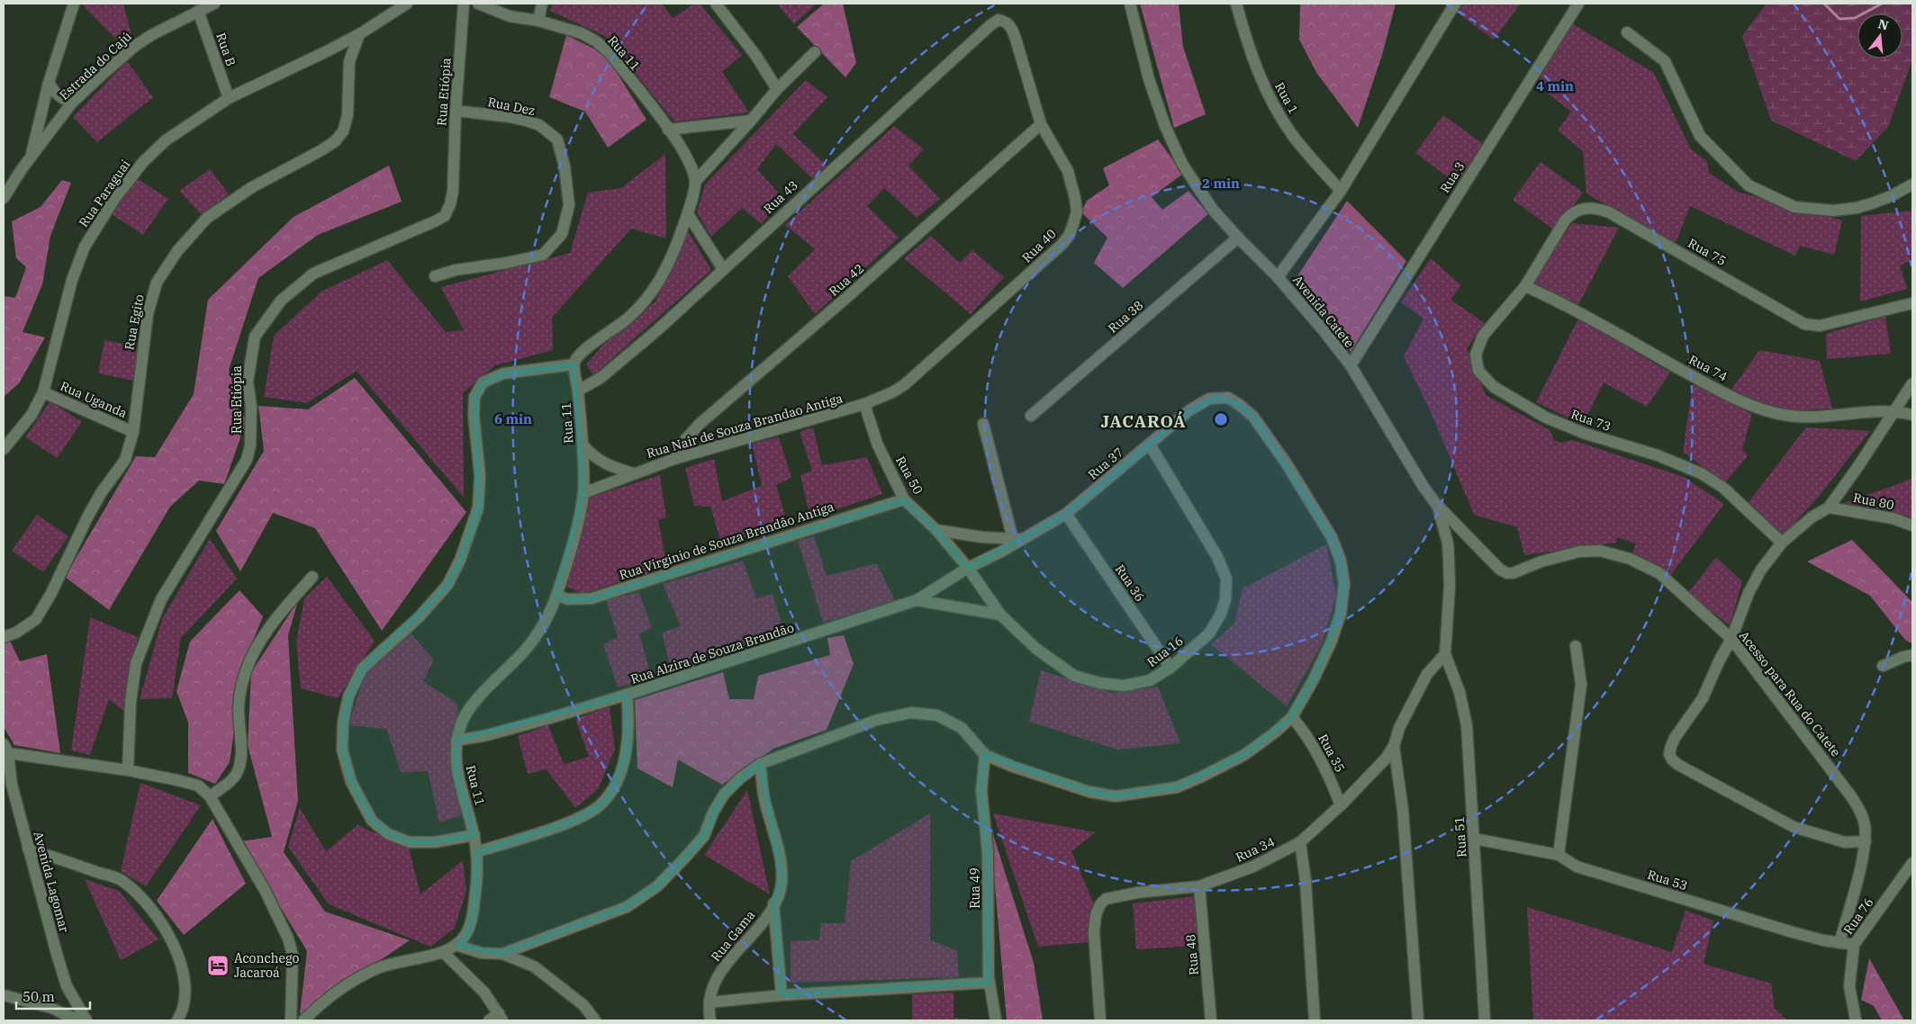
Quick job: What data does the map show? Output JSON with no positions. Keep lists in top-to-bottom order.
{
  "streets": {
    "street": [
      "Rua B",
      "Rua 11",
      "Estrada do Cajú",
      "Rua Etiópia",
      "Rua 1",
      "Rua Dez",
      "Rua 3",
      "Rua Paraguai",
      "Rua 43",
      "Rua 40",
      "Rua 75",
      "Rua 42",
      "Avenida Catete",
      "Rua 38",
      "Rua Egito",
      "Rua 74",
      "Rua Uganda",
      "Rua 73",
      "Rua Nair de Souza Brandao Antiga",
      "Rua 37",
      "Rua 50",
      "Rua 80",
      "Rua Virginio de Souza Brandão Antiga",
      "Rua 36",
      "Rua 16",
      "Rua Alzira de Souza Brandão",
      "Acesso para Rua do Catete",
      "Rua 35",
      "Rua 51",
      "Rua 34",
      "Rua 53",
      "Avenida Lagomar",
      "Rua 49",
      "Rua 76",
      "Rua Gama",
      "Rua 48"
    ]
  },
  "crossings": [
    ["Rua B", "Estrada do Cajú"],
    ["Rua B", "Rua Paraguai"],
    ["Rua 11", "Rua 43"],
    ["Rua 11", "Rua Nair de Souza Brandao Antiga"],
    ["Rua 11", "Rua Virginio de Souza Brandão Antiga"],
    ["Rua 11", "Rua Alzira de Souza Brandão"],
    ["Rua Etiópia", "Rua Dez"],
    ["Rua 3", "Avenida Catete"],
    ["Rua Paraguai", "Rua Egito"],
    ["Rua Paraguai", "Rua Uganda"],
    ["Rua 43", "Rua 40"],
    ["Rua 40", "Rua 42"],
    ["Rua 40", "Rua Nair de Souza Brandao Antiga"],
    ["Rua 40", "Rua 50"],
    ["Rua 75", "Rua 74"],
    ["Rua 75", "Rua 73"],
    ["Rua 42", "Rua Nair de Souza Brandao Antiga"],
    ["Avenida Catete", "Rua 38"],
    ["Avenida Catete", "Acesso para Rua do Catete"],
    ["Avenida Catete", "Rua 51"],
    ["Avenida Catete", "Rua 34"],
    ["Rua Egito", "Rua Uganda"],
    ["Rua 74", "Rua 73"],
    ["Rua Nair de Souza Brandao Antiga", "Rua 50"],
    ["Rua 37", "Rua 50"],
    ["Rua 37", "Rua 36"],
    ["Rua 37", "Rua 16"],
    ["Rua 37", "Rua Alzira de Souza Brandão"],
    ["Rua 37", "Rua 35"],
    ["Rua 50", "Rua Virginio de Souza Brandão Antiga"],
    ["Rua 50", "Rua 16"],
    ["Rua 50", "Rua Alzira de Souza Brandão"],
    ["Rua 36", "Rua 16"],
    ["Rua 16", "Rua Alzira de Souza Brandão"],
    ["Acesso para Rua do Catete", "Rua 53"],
    ["Rua 35", "Rua 34"],
    ["Rua 51", "Rua 34"],
    ["Rua 51", "Rua 53"],
    ["Rua 34", "Rua 48"],
    ["Rua 53", "Rua 76"]
  ],
  "districts": ["JACAROÁ"],
  "places": {
    "hotel": ["Aconchego Jacaroá"]
  },
  "scale_bar": "50 m",
  "north": "top",
  "rings": ["4 min", "2 min", "6 min"]
}
